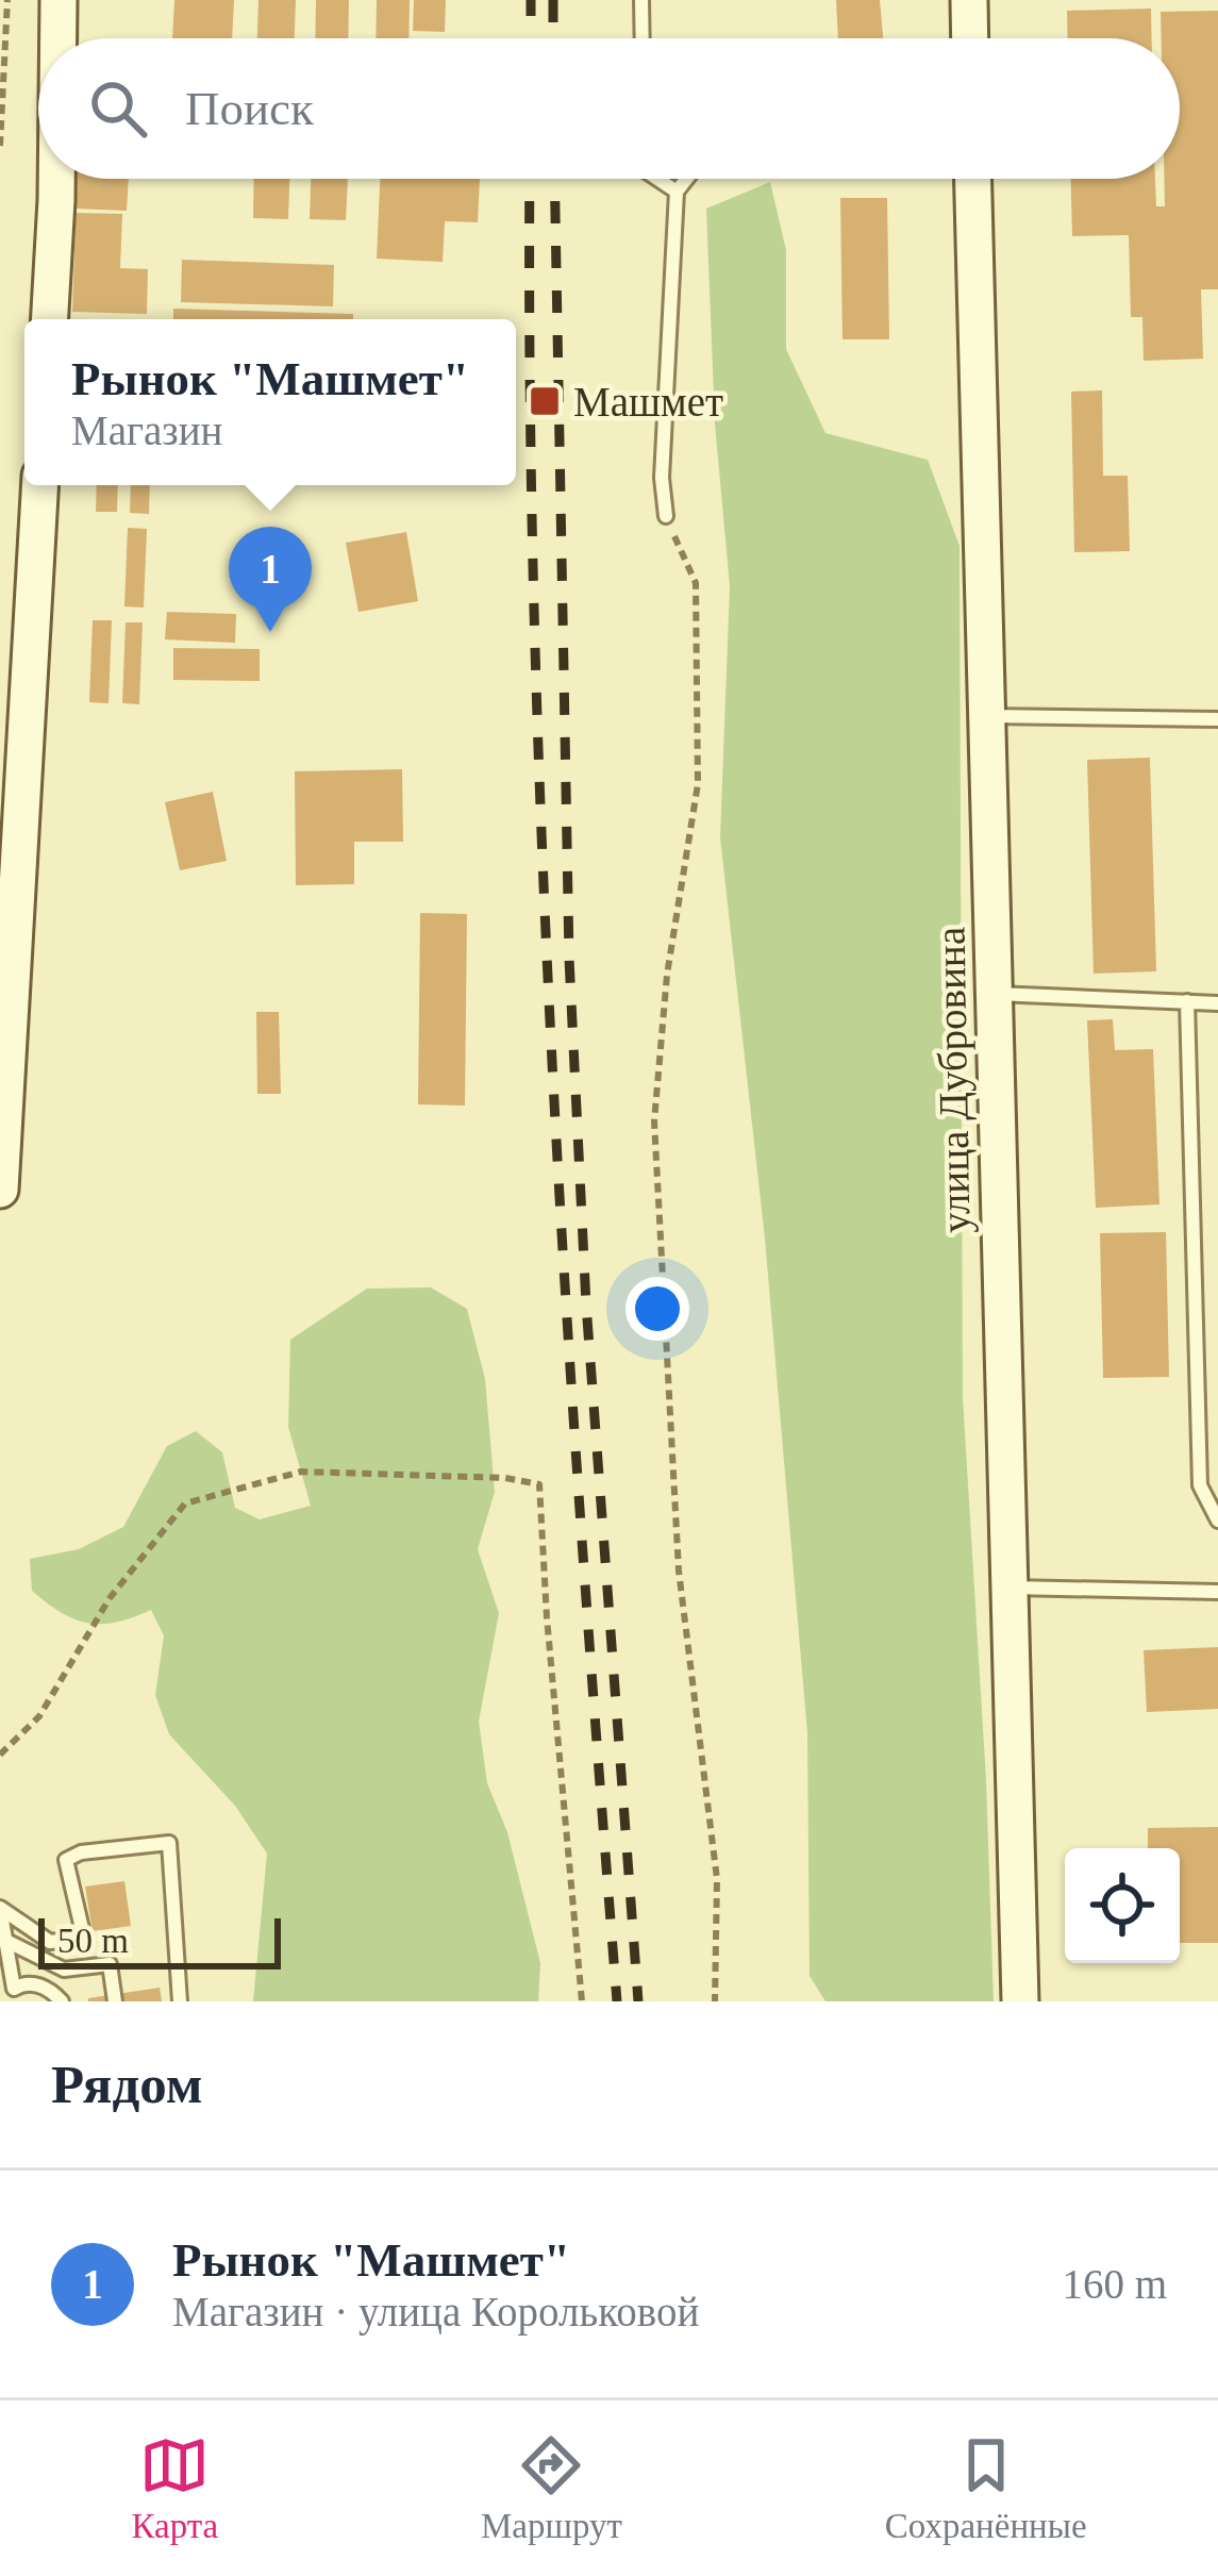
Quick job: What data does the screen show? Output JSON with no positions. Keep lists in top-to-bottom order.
{
  "streets": {
    "main road": ["улица Дубровина"]
  },
  "places": {
    "transit": ["Машмет"]
  },
  "scale_bar": "50 m",
  "page": {
    "search": "Поиск",
    "popup": ["Рынок \"Машмет\"", "Магазин"],
    "pins": "1",
    "scale": "50 m",
    "heading": "Рядом",
    "list": [
      {
        "mark": "1",
        "name": "Рынок \"Машмет\"",
        "note": "Магазин · улица Корольковой",
        "value": "160 m"
      }
    ],
    "nav": ["Карта", "Маршрут", "Сохранённые"]
  }
}
